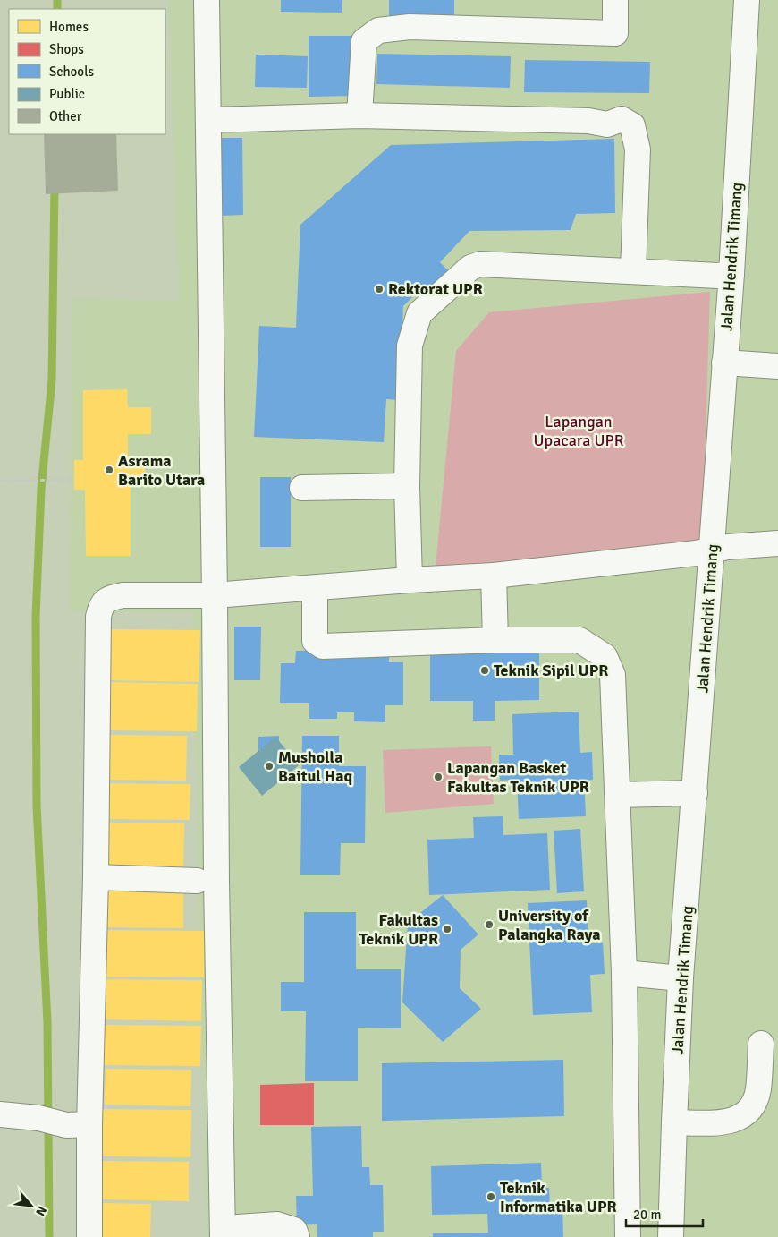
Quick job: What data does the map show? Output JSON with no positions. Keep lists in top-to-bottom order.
{
  "streets": {
    "street": ["Jalan Hendrik Timang"]
  },
  "parks": ["Lapangan Upacara UPR"],
  "places": [
    "Rektorat UPR",
    "Asrama Barito Utara",
    "Teknik Sipil UPR",
    "Musholla Baitul Haq",
    "Lapangan Basket Fakultas Teknik UPR",
    "University of Palangka Raya",
    "Fakultas Teknik UPR",
    "Teknik Informatika UPR"
  ],
  "legend": [
    "Homes",
    "Shops",
    "Schools",
    "Public",
    "Other"
  ],
  "scale_bar": "20 m",
  "north": "bottom right"
}
